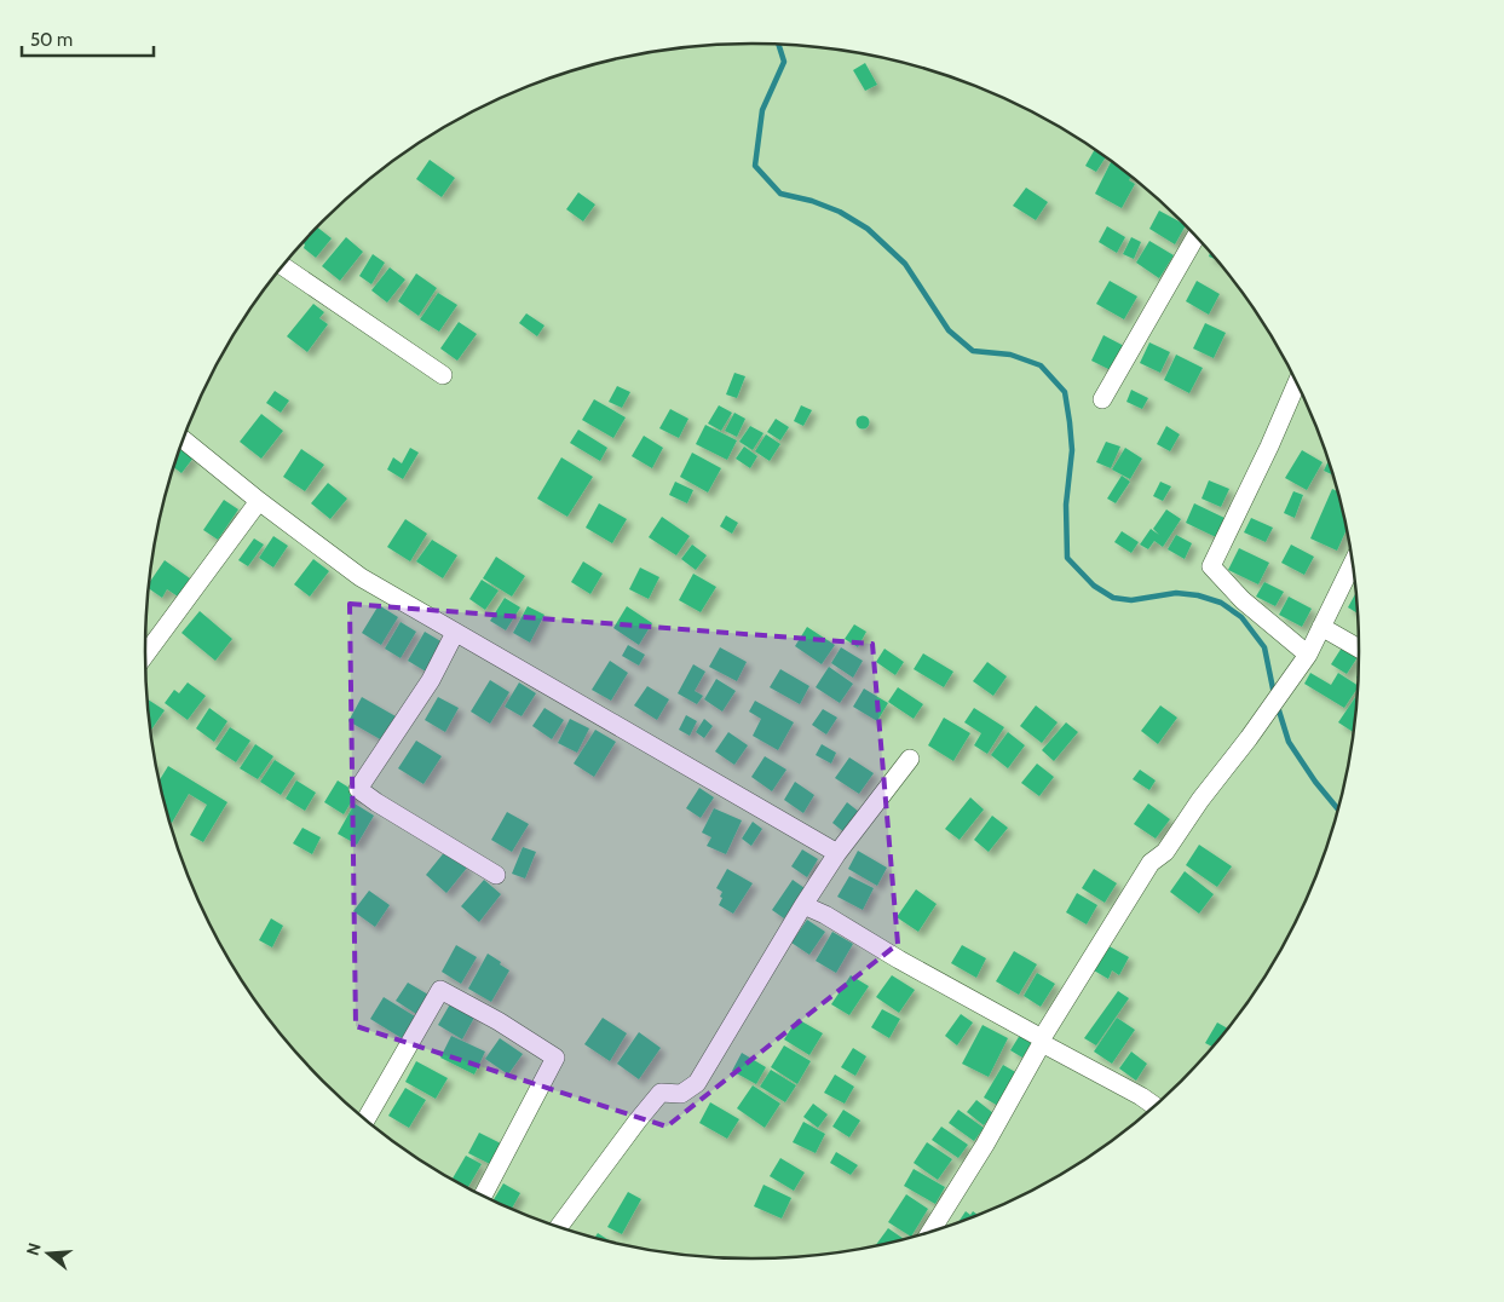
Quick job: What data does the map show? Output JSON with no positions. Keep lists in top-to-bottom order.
{
  "scale_bar": "50 m",
  "north": "left"
}
